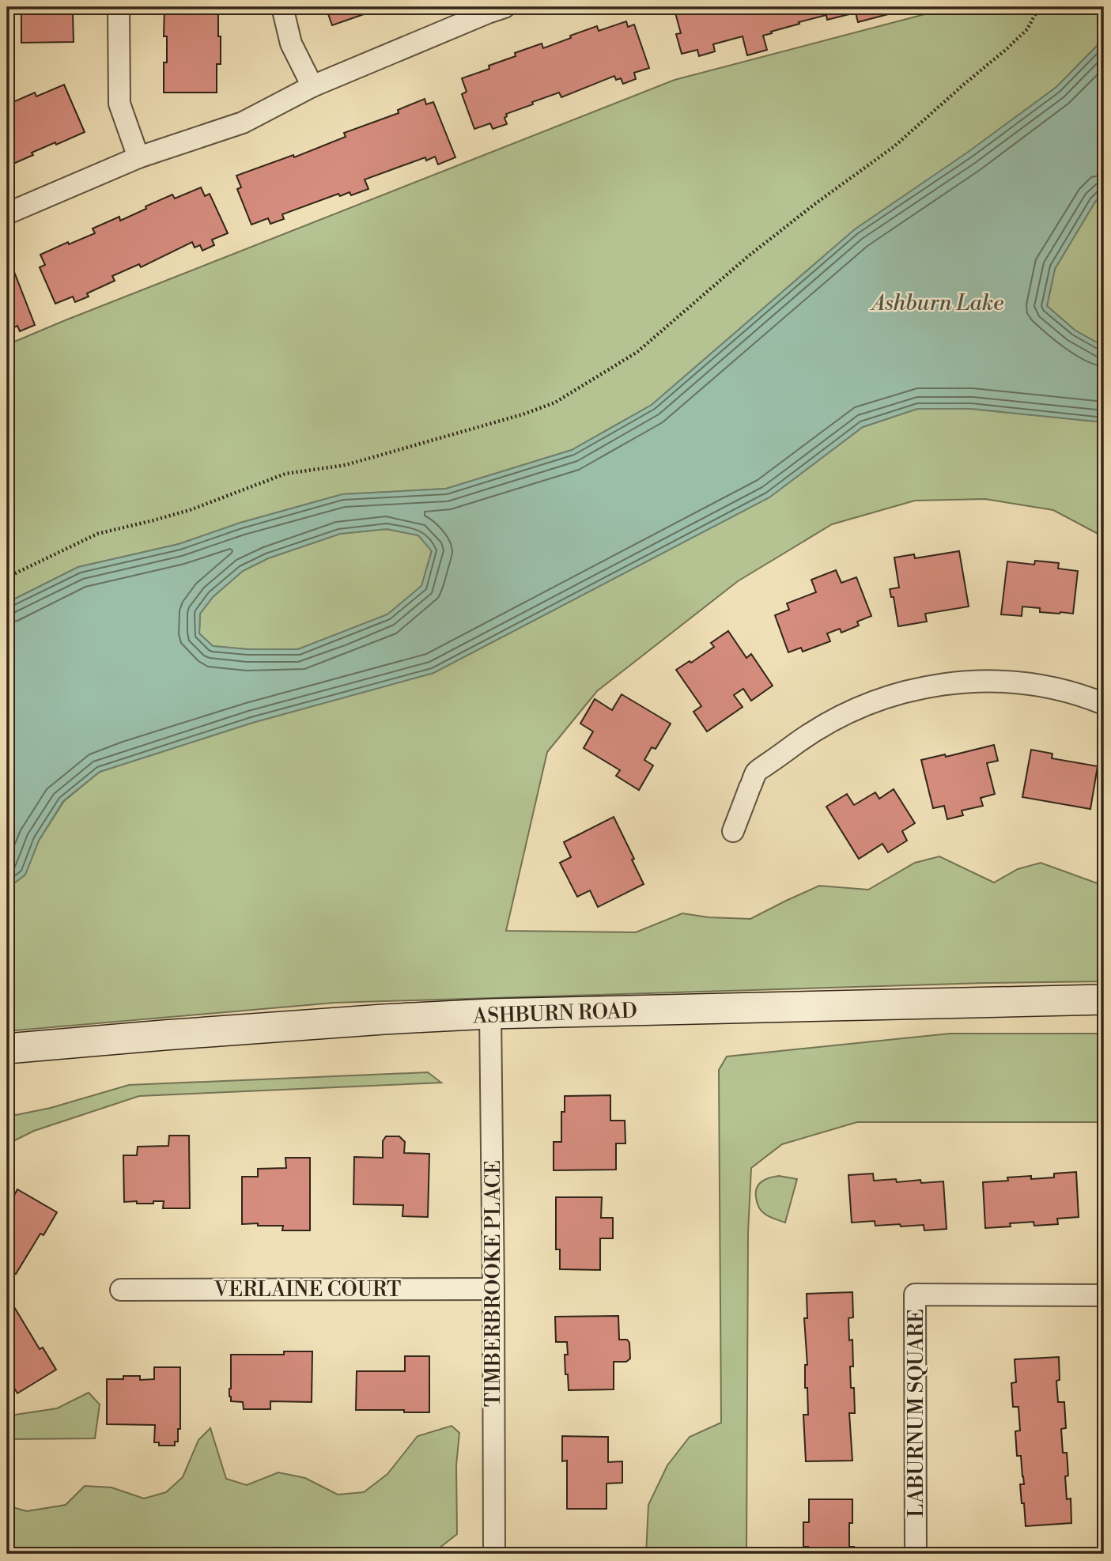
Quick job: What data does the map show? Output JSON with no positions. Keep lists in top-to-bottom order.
{
  "streets": {
    "main road": ["ASHBURN ROAD"],
    "street": ["TIMBERBROOKE PLACE", "VERLAINE COURT", "LABURNUM SQUARE"]
  },
  "crossings": [
    ["ASHBURN ROAD", "TIMBERBROOKE PLACE"],
    ["TIMBERBROOKE PLACE", "VERLAINE COURT"]
  ],
  "water": ["Ashburn Lake"]
}
